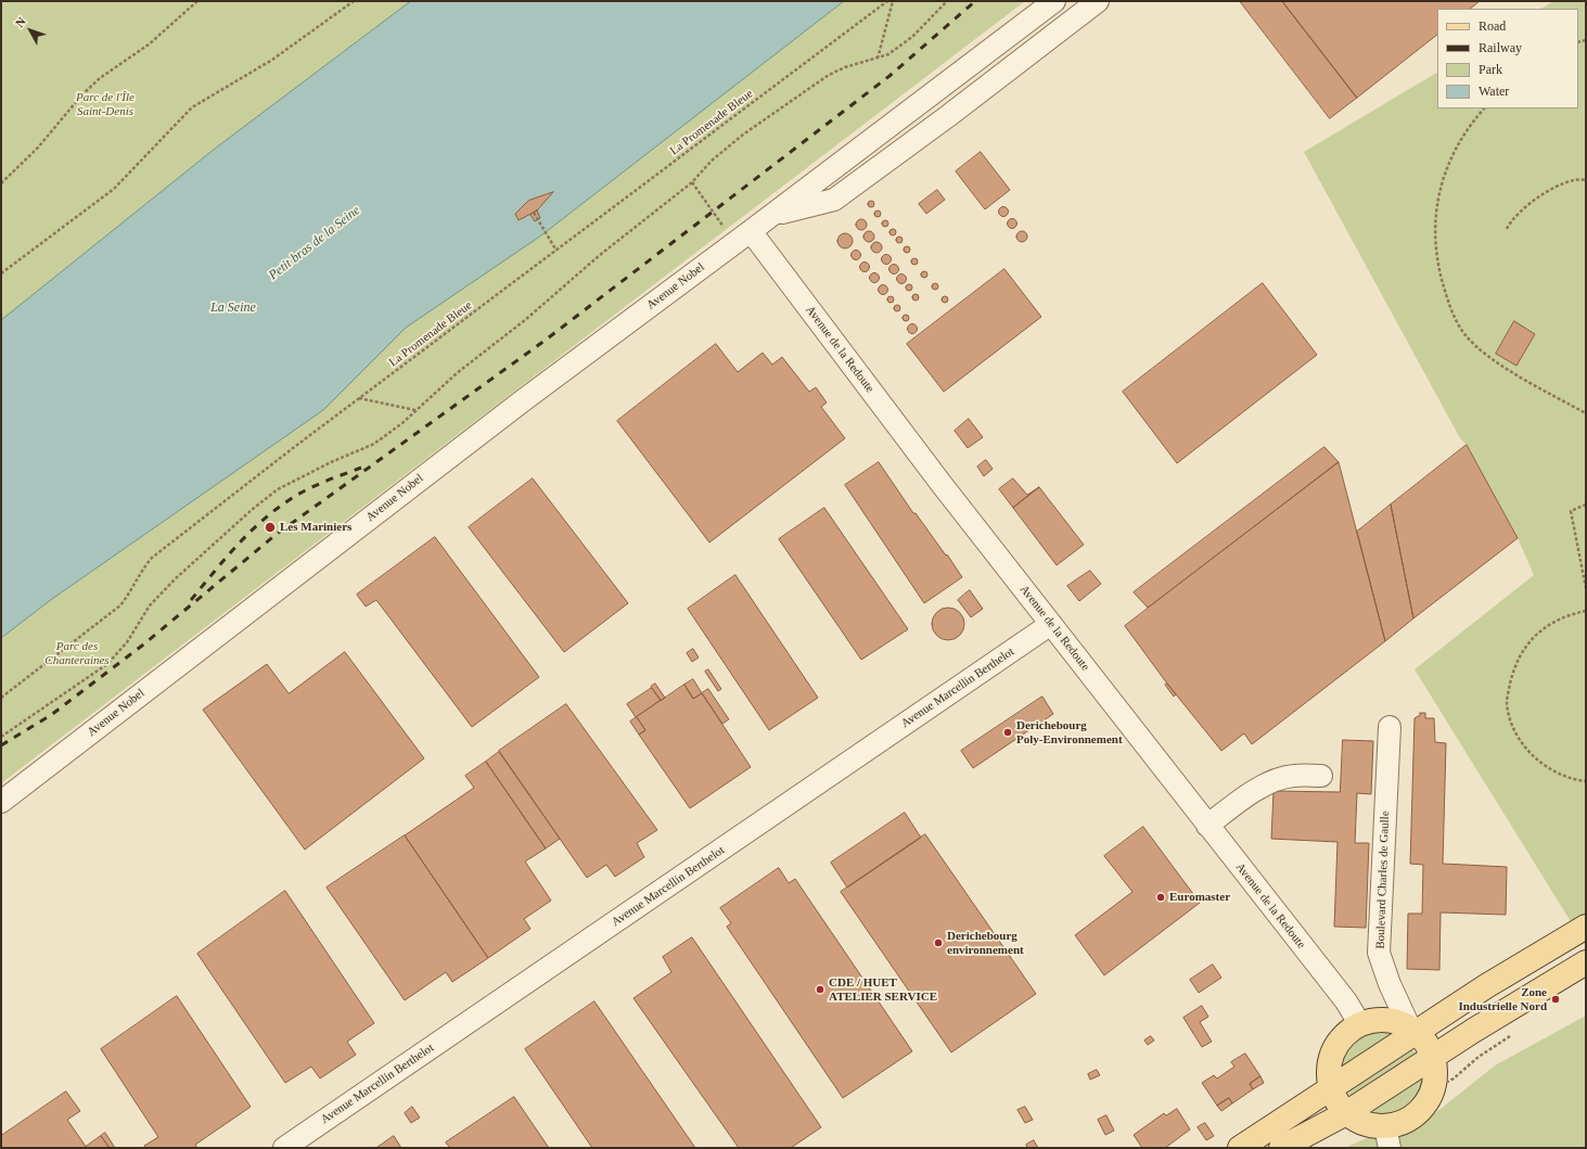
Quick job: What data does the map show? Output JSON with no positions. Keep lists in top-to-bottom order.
{
  "streets": {
    "main road": ["Boulevard Charles de Gaulle"],
    "street": ["Avenue Nobel", "Avenue de la Redoute", "Avenue Marcellin Berthelot"],
    "path": ["La Promenade Bleue"]
  },
  "crossings": [
    ["Avenue Nobel", "Avenue de la Redoute"],
    ["Avenue de la Redoute", "Avenue Marcellin Berthelot"]
  ],
  "water": ["Petit bras de la Seine", "La Seine"],
  "parks": ["Parc de l'Île Saint-Denis", "Parc des Chanteraines"],
  "places": [
    "Les Mariniers",
    "Derichebourg Poly-Environnement",
    "Euromaster",
    "Derichebourg environnement",
    "CDE / HUET ATELIER SERVICE",
    "Zone Industrielle Nord"
  ],
  "legend": [
    "Road",
    "Railway",
    "Park",
    "Water"
  ],
  "north": "top left"
}
